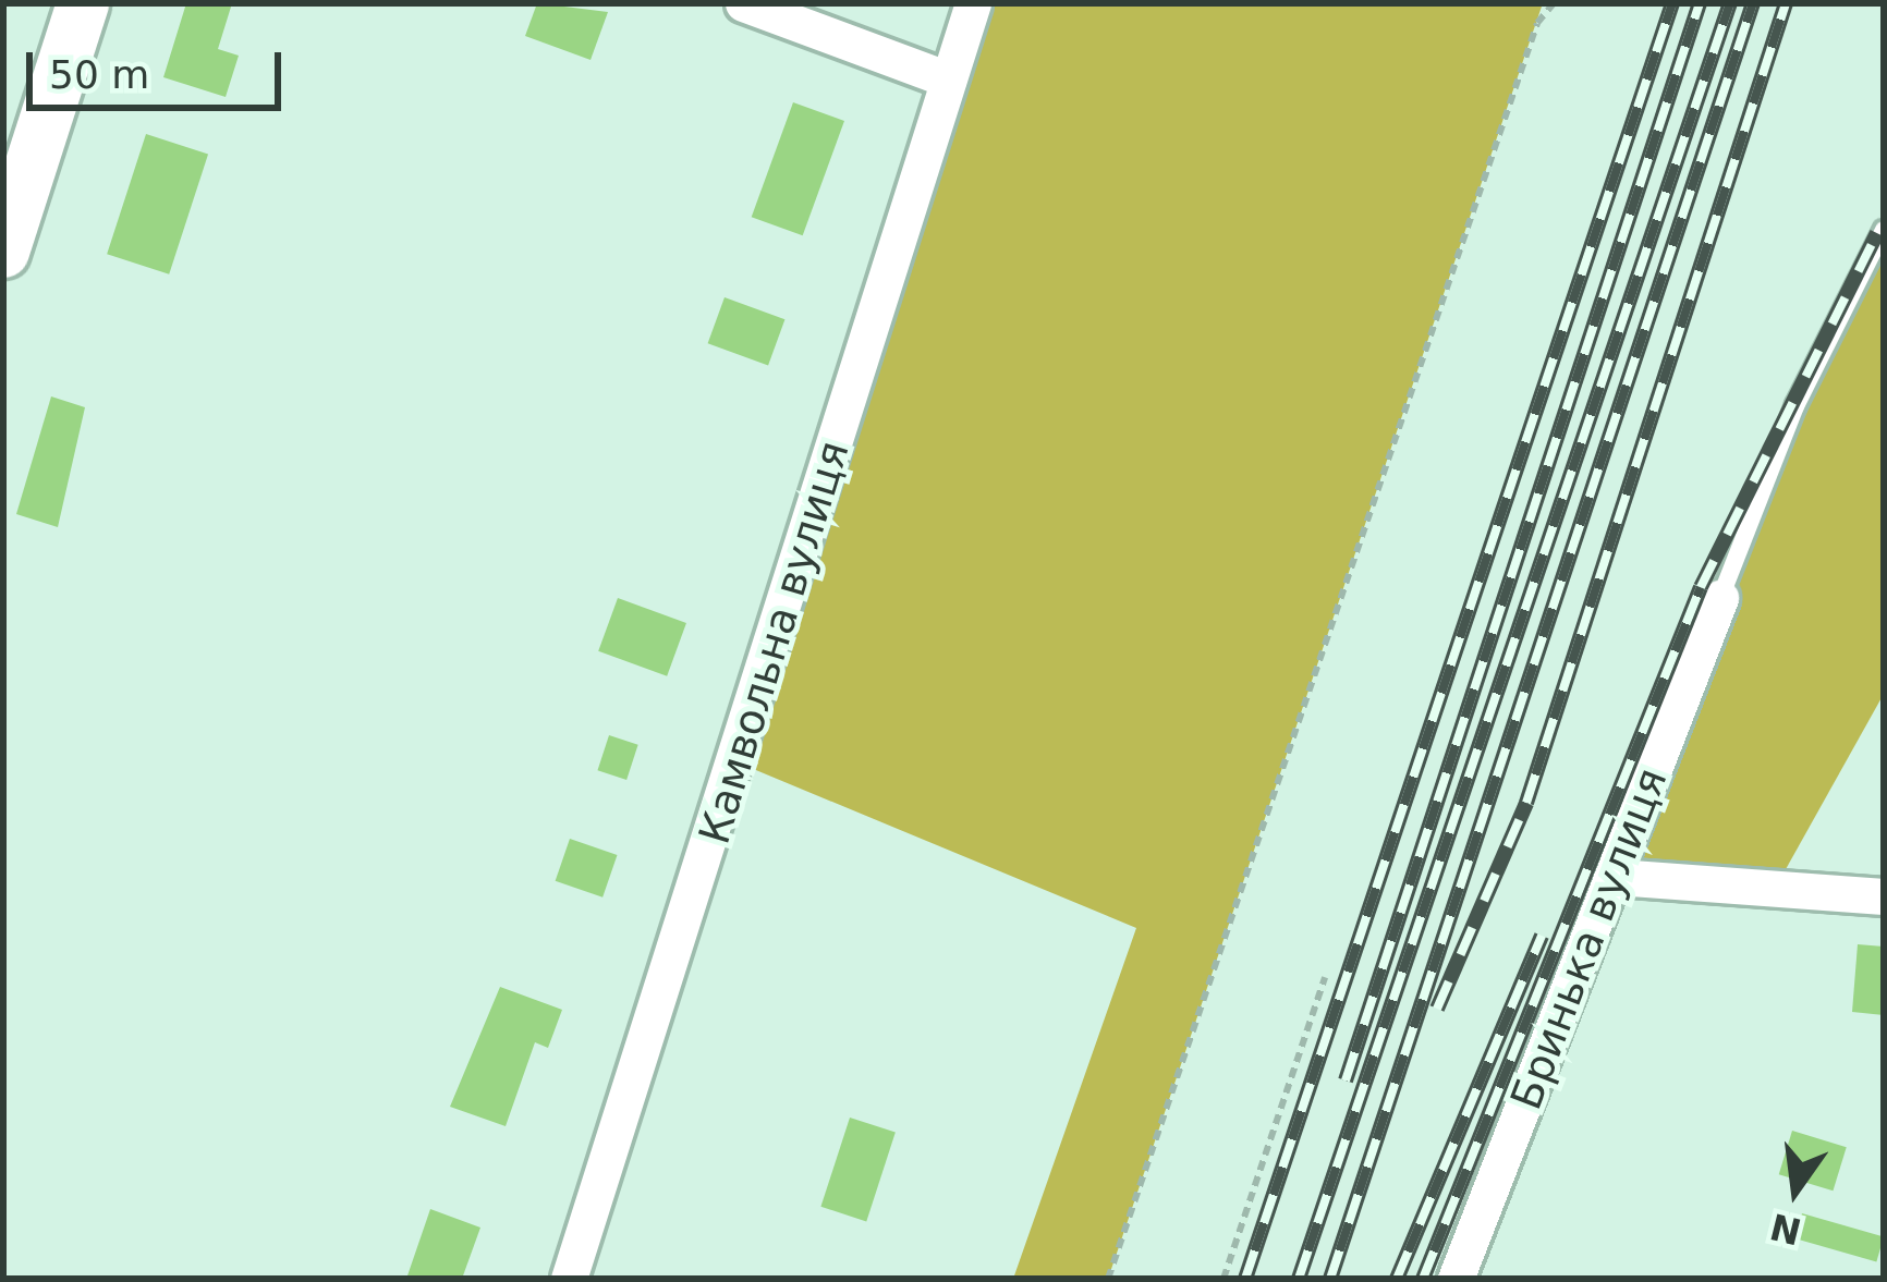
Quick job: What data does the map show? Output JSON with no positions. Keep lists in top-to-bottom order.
{
  "streets": {
    "street": ["Камвольна вулиця", "Бринька вулиця"]
  },
  "scale_bar": "50 m",
  "north": "bottom"
}
